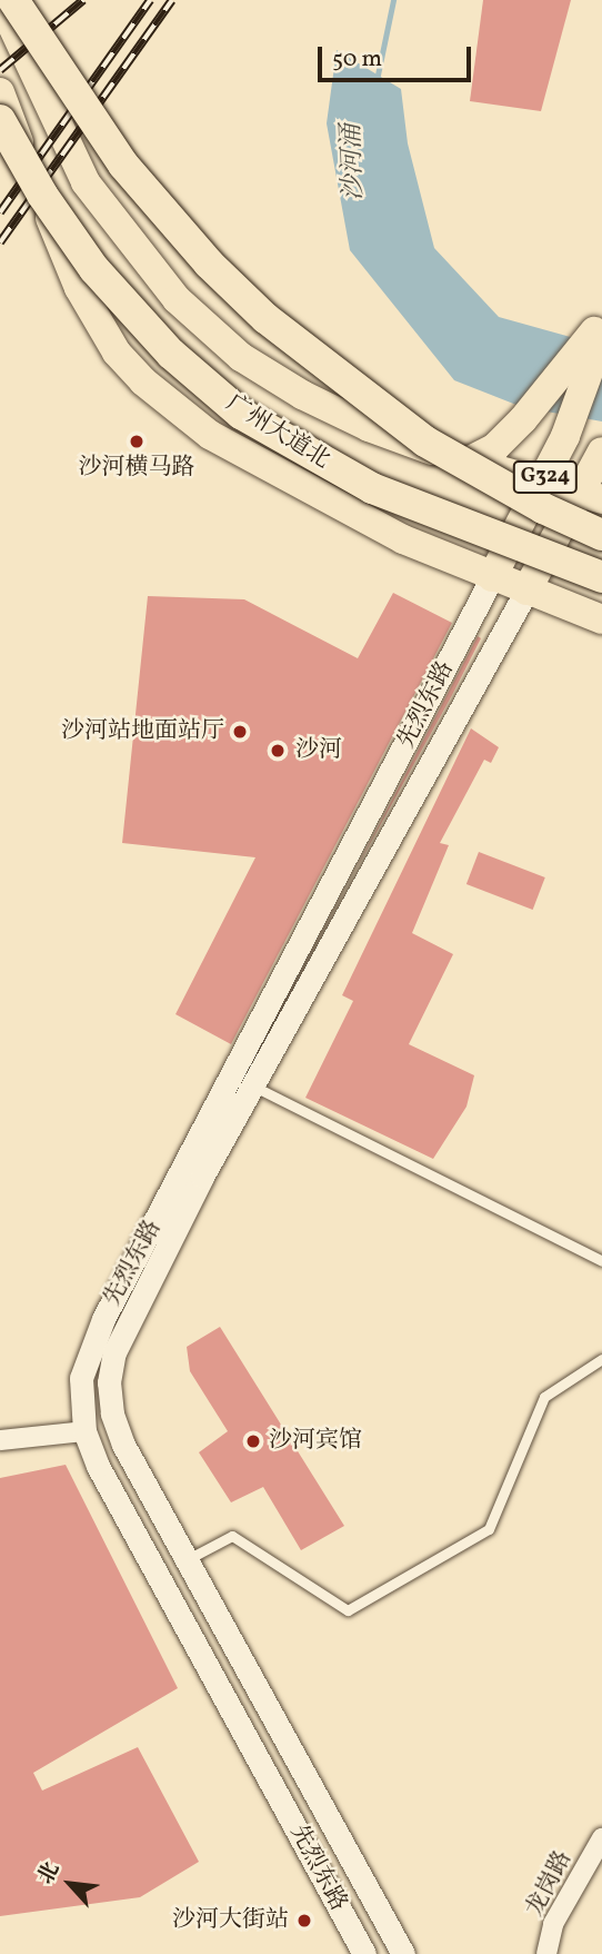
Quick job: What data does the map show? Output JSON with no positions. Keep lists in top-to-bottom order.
{
  "streets": {
    "highway": ["广州大道北"],
    "main road": ["G324"],
    "street": ["先烈东路", "龙岗路"]
  },
  "crossings": [
    ["广州大道北", "G324"],
    ["广州大道北", "先烈东路"],
    ["G324", "先烈东路"]
  ],
  "water": ["沙河涌"],
  "places": [
    "沙河横马路",
    "沙河站地面站厅",
    "沙河",
    "沙河宾馆",
    "沙河大街站"
  ],
  "scale_bar": "50 m",
  "north": "top left"
}
